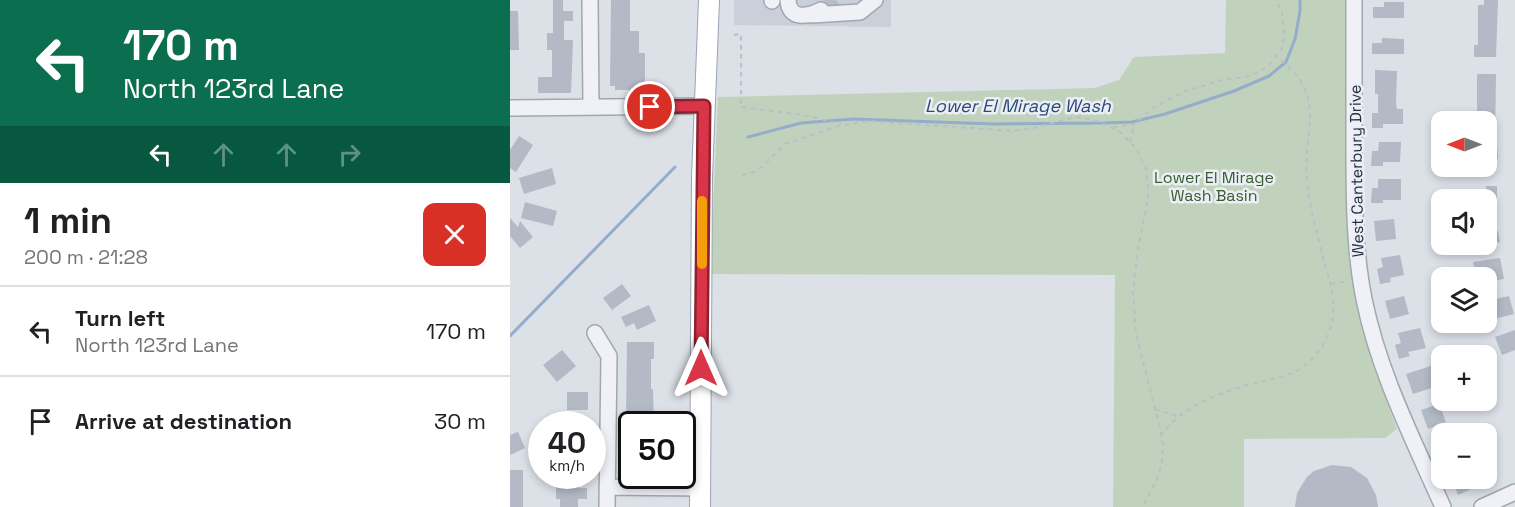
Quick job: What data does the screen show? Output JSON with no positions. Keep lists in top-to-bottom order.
{
  "streets": {
    "street": ["West Canterbury Drive"]
  },
  "water": ["Lower El Mirage Wash"],
  "parks": ["Lower El Mirage Wash Basin"],
  "north": "left",
  "page": {
    "turn": ["170 m", "North 123rd Lane"],
    "map_buttons": ["+", "−"],
    "heading": ["1 min", "200 m · 21:28"],
    "list": [
      {
        "name": "Turn left",
        "note": "North 123rd Lane",
        "value": "170 m"
      },
      {
        "name": "Arrive at destination",
        "value": "30 m"
      }
    ],
    "speed": "40 km/h",
    "limit": "50"
  }
}
